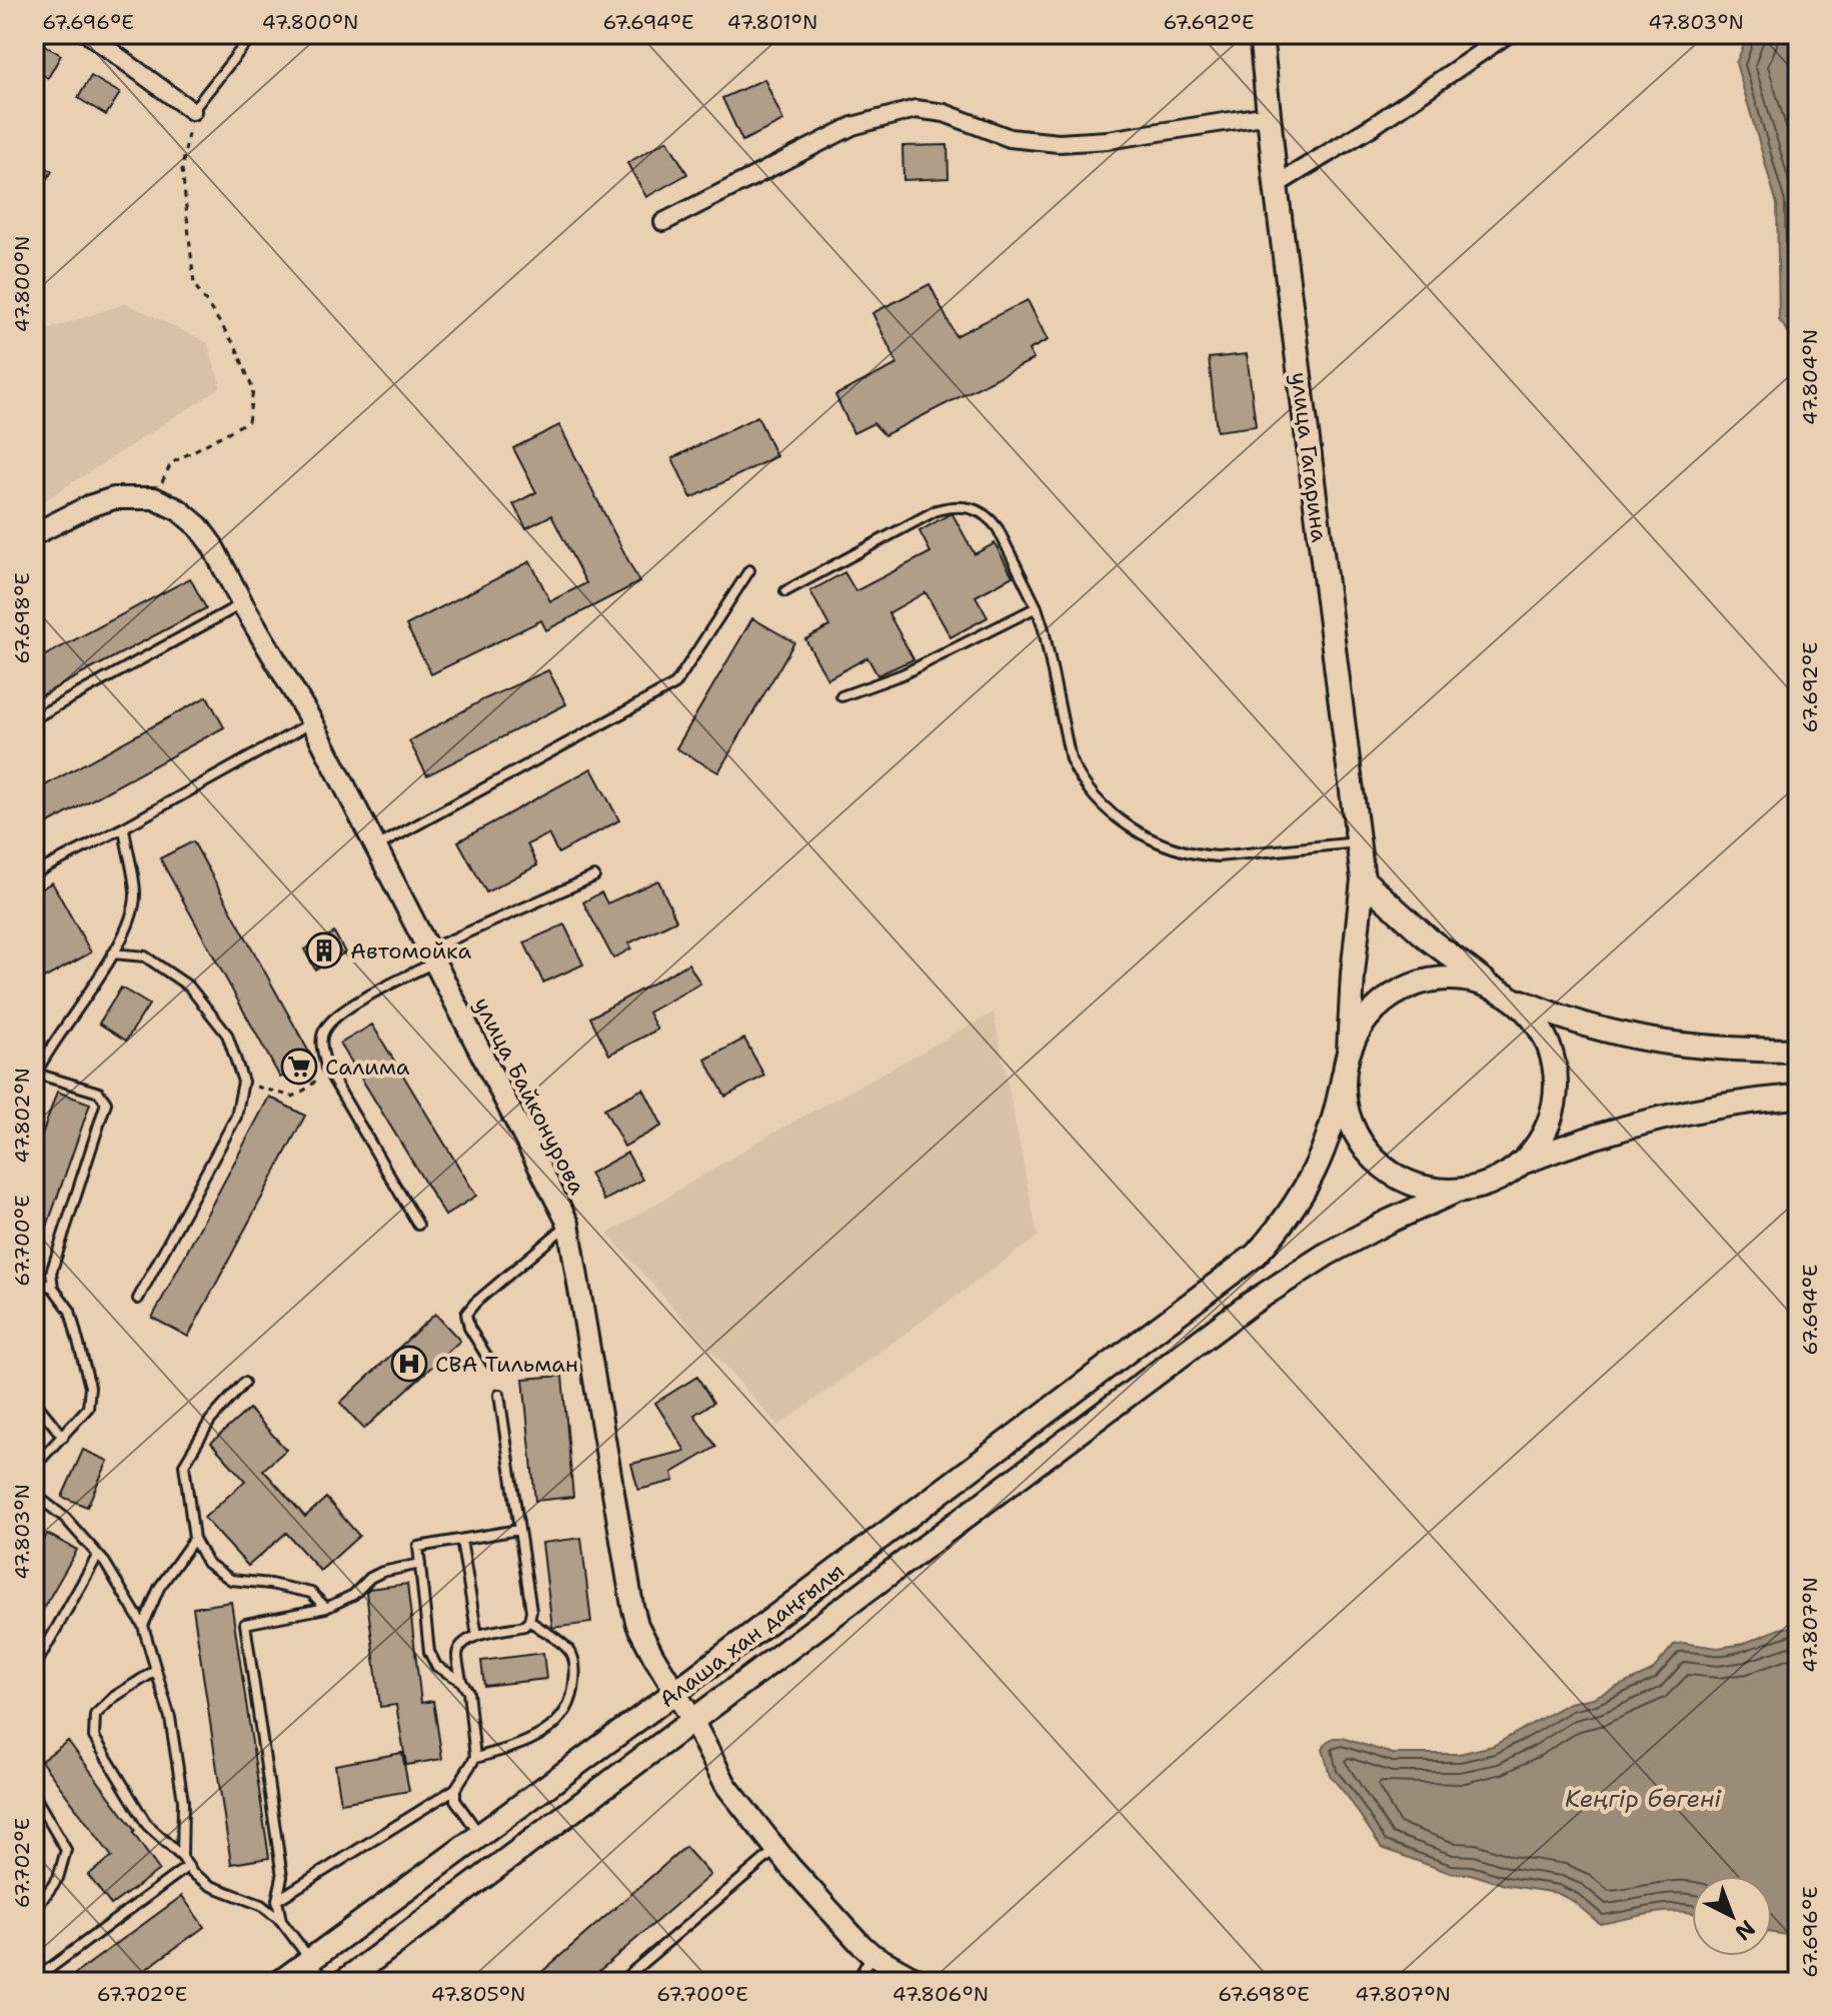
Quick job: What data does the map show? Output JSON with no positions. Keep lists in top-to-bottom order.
{
  "streets": {
    "main road": ["улица Гагарина", "Алаша хан даңғылы"],
    "street": ["улица Байконурова"]
  },
  "crossings": [
    ["улица Гагарина", "Алаша хан даңғылы"],
    ["улица Байконурова", "Алаша хан даңғылы"]
  ],
  "water": ["Кеңгір бөгені"],
  "places": {
    "building": ["Автомойка"],
    "supermarket": ["Салима"],
    "hospital": ["СВА Тильман"]
  },
  "north": "bottom right",
  "coordinates": [
    "67.696°E",
    "47.800°N",
    "67.694°E",
    "47.801°N",
    "67.692°E",
    "47.803°N",
    "47.804°N",
    "67.698°E",
    "47.802°N",
    "67.700°E",
    "47.807°N",
    "67.702°E",
    "47.805°N",
    "47.806°N"
  ]
}
